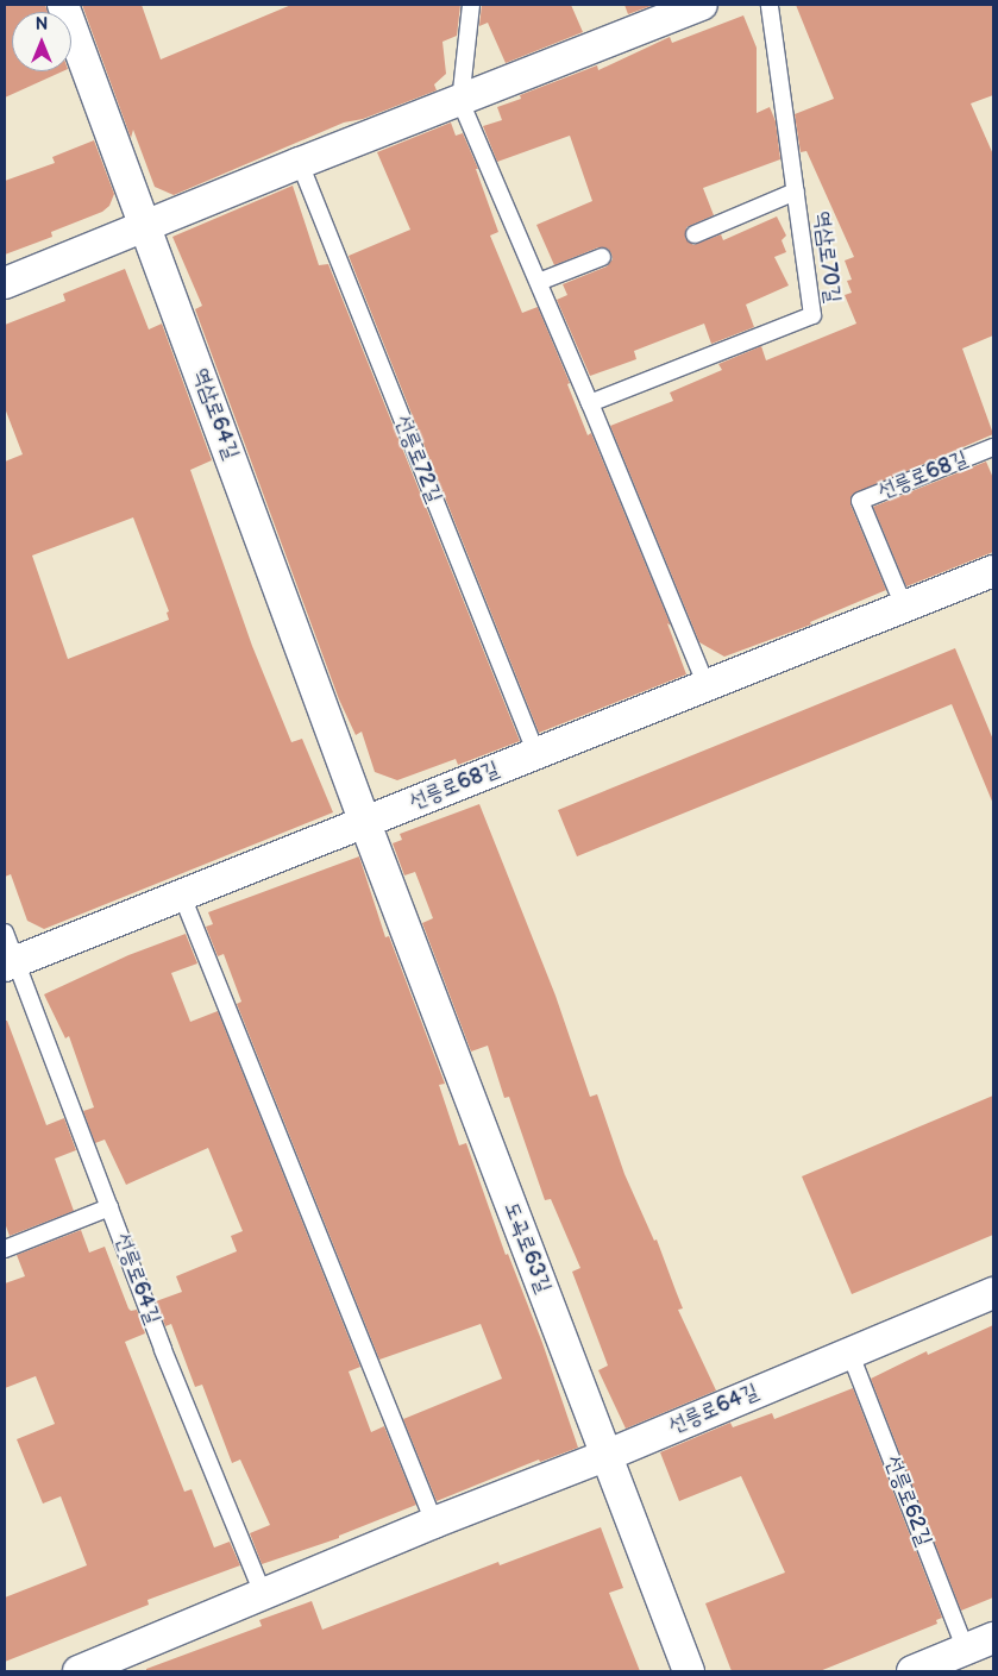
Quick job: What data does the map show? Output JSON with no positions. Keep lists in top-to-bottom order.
{
  "streets": {
    "street": [
      "역삼로64길",
      "선릉로68길",
      "도곡로63길",
      "선릉로64길"
    ],
    "lane": ["역삼로70길", "선릉로72길", "선릉로62길"]
  },
  "crossings": [
    ["역삼로64길", "선릉로68길"],
    ["역삼로64길", "도곡로63길"],
    ["선릉로72길", "선릉로68길"],
    ["선릉로68길", "도곡로63길"],
    ["선릉로68길", "선릉로64길"],
    ["도곡로63길", "선릉로64길"],
    ["선릉로64길", "선릉로62길"]
  ],
  "north": "top"
}
